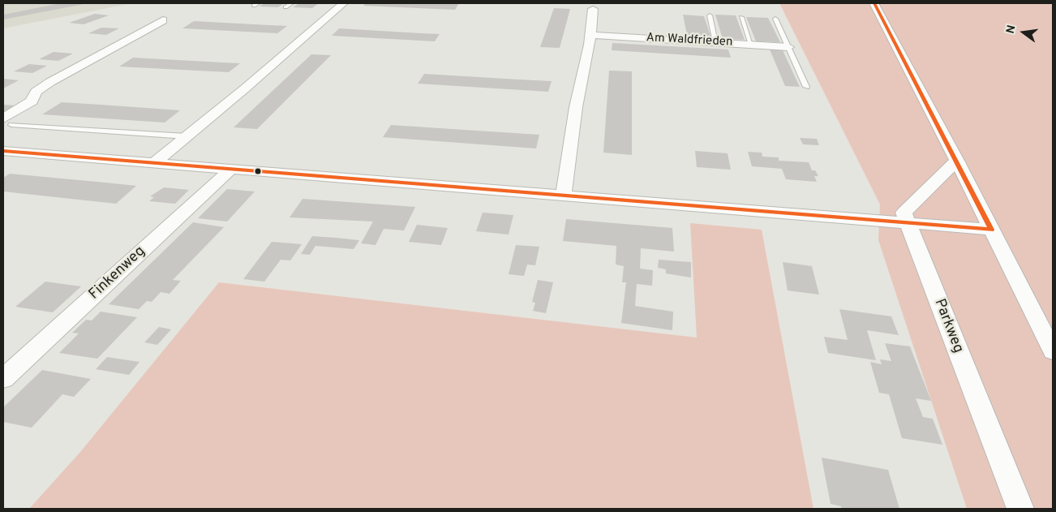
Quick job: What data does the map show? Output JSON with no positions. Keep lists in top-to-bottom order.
{
  "streets": {
    "street": ["Am Waldfrieden", "Finkenweg", "Parkweg"]
  },
  "north": "left"
}
